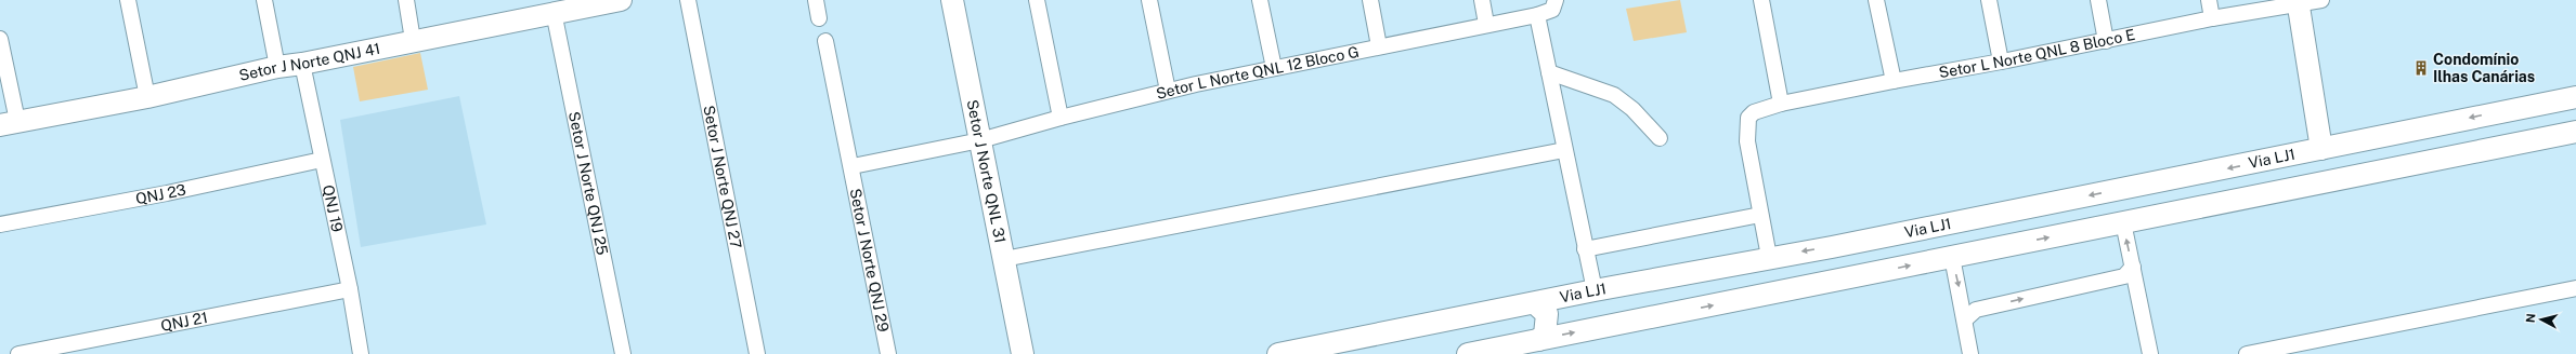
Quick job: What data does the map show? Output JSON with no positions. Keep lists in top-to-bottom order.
{
  "streets": {
    "main road": ["Setor J Norte QNJ 41", "Via LJ1", "Setor J Norte QNL 31"],
    "street": [
      "Setor L Norte QNL 8 Bloco E",
      "Setor L Norte QNL 12 Bloco G",
      "Setor J Norte QNJ 27",
      "Setor J Norte QNJ 25",
      "QNJ 23",
      "QNJ 19",
      "Setor J Norte QNJ 29",
      "QNJ 21"
    ]
  },
  "crossings": [
    ["Setor J Norte QNJ 41", "Setor J Norte QNJ 25"],
    ["Setor J Norte QNJ 41", "QNJ 19"],
    ["Setor L Norte QNL 12 Bloco G", "Setor J Norte QNL 31"],
    ["QNJ 23", "QNJ 19"],
    ["QNJ 19", "QNJ 21"]
  ],
  "places": {
    "building": ["Condomínio Ilhas Canárias"]
  },
  "north": "left"
}
